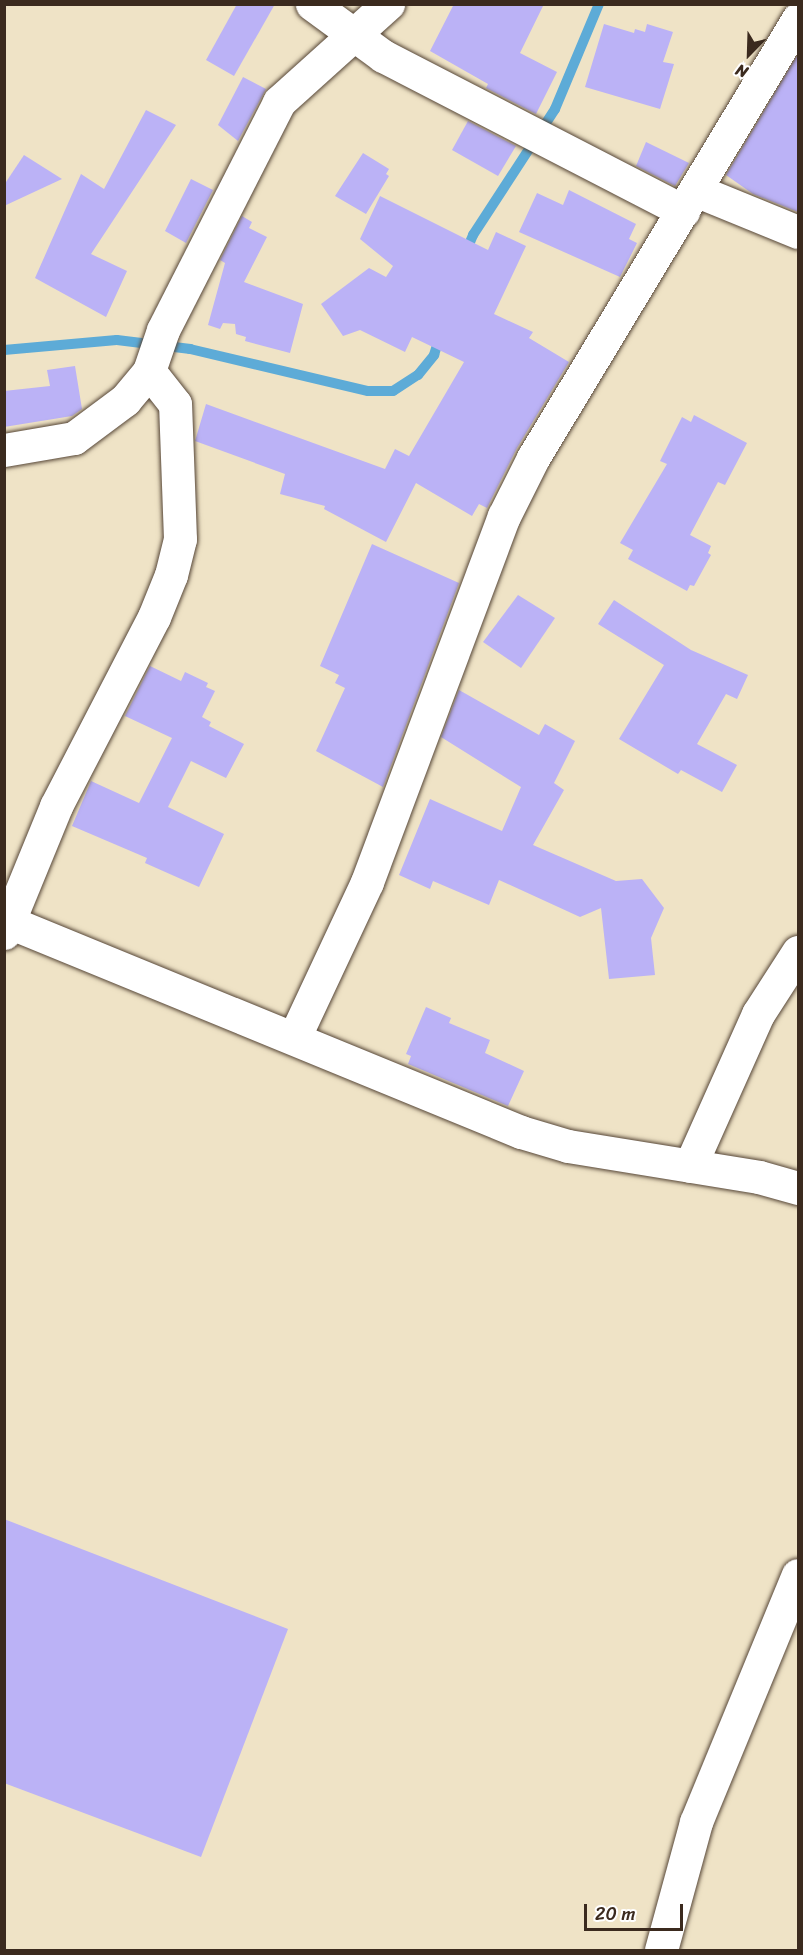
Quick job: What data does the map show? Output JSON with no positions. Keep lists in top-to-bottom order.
{
  "scale_bar": "20 m",
  "north": "bottom left"
}
